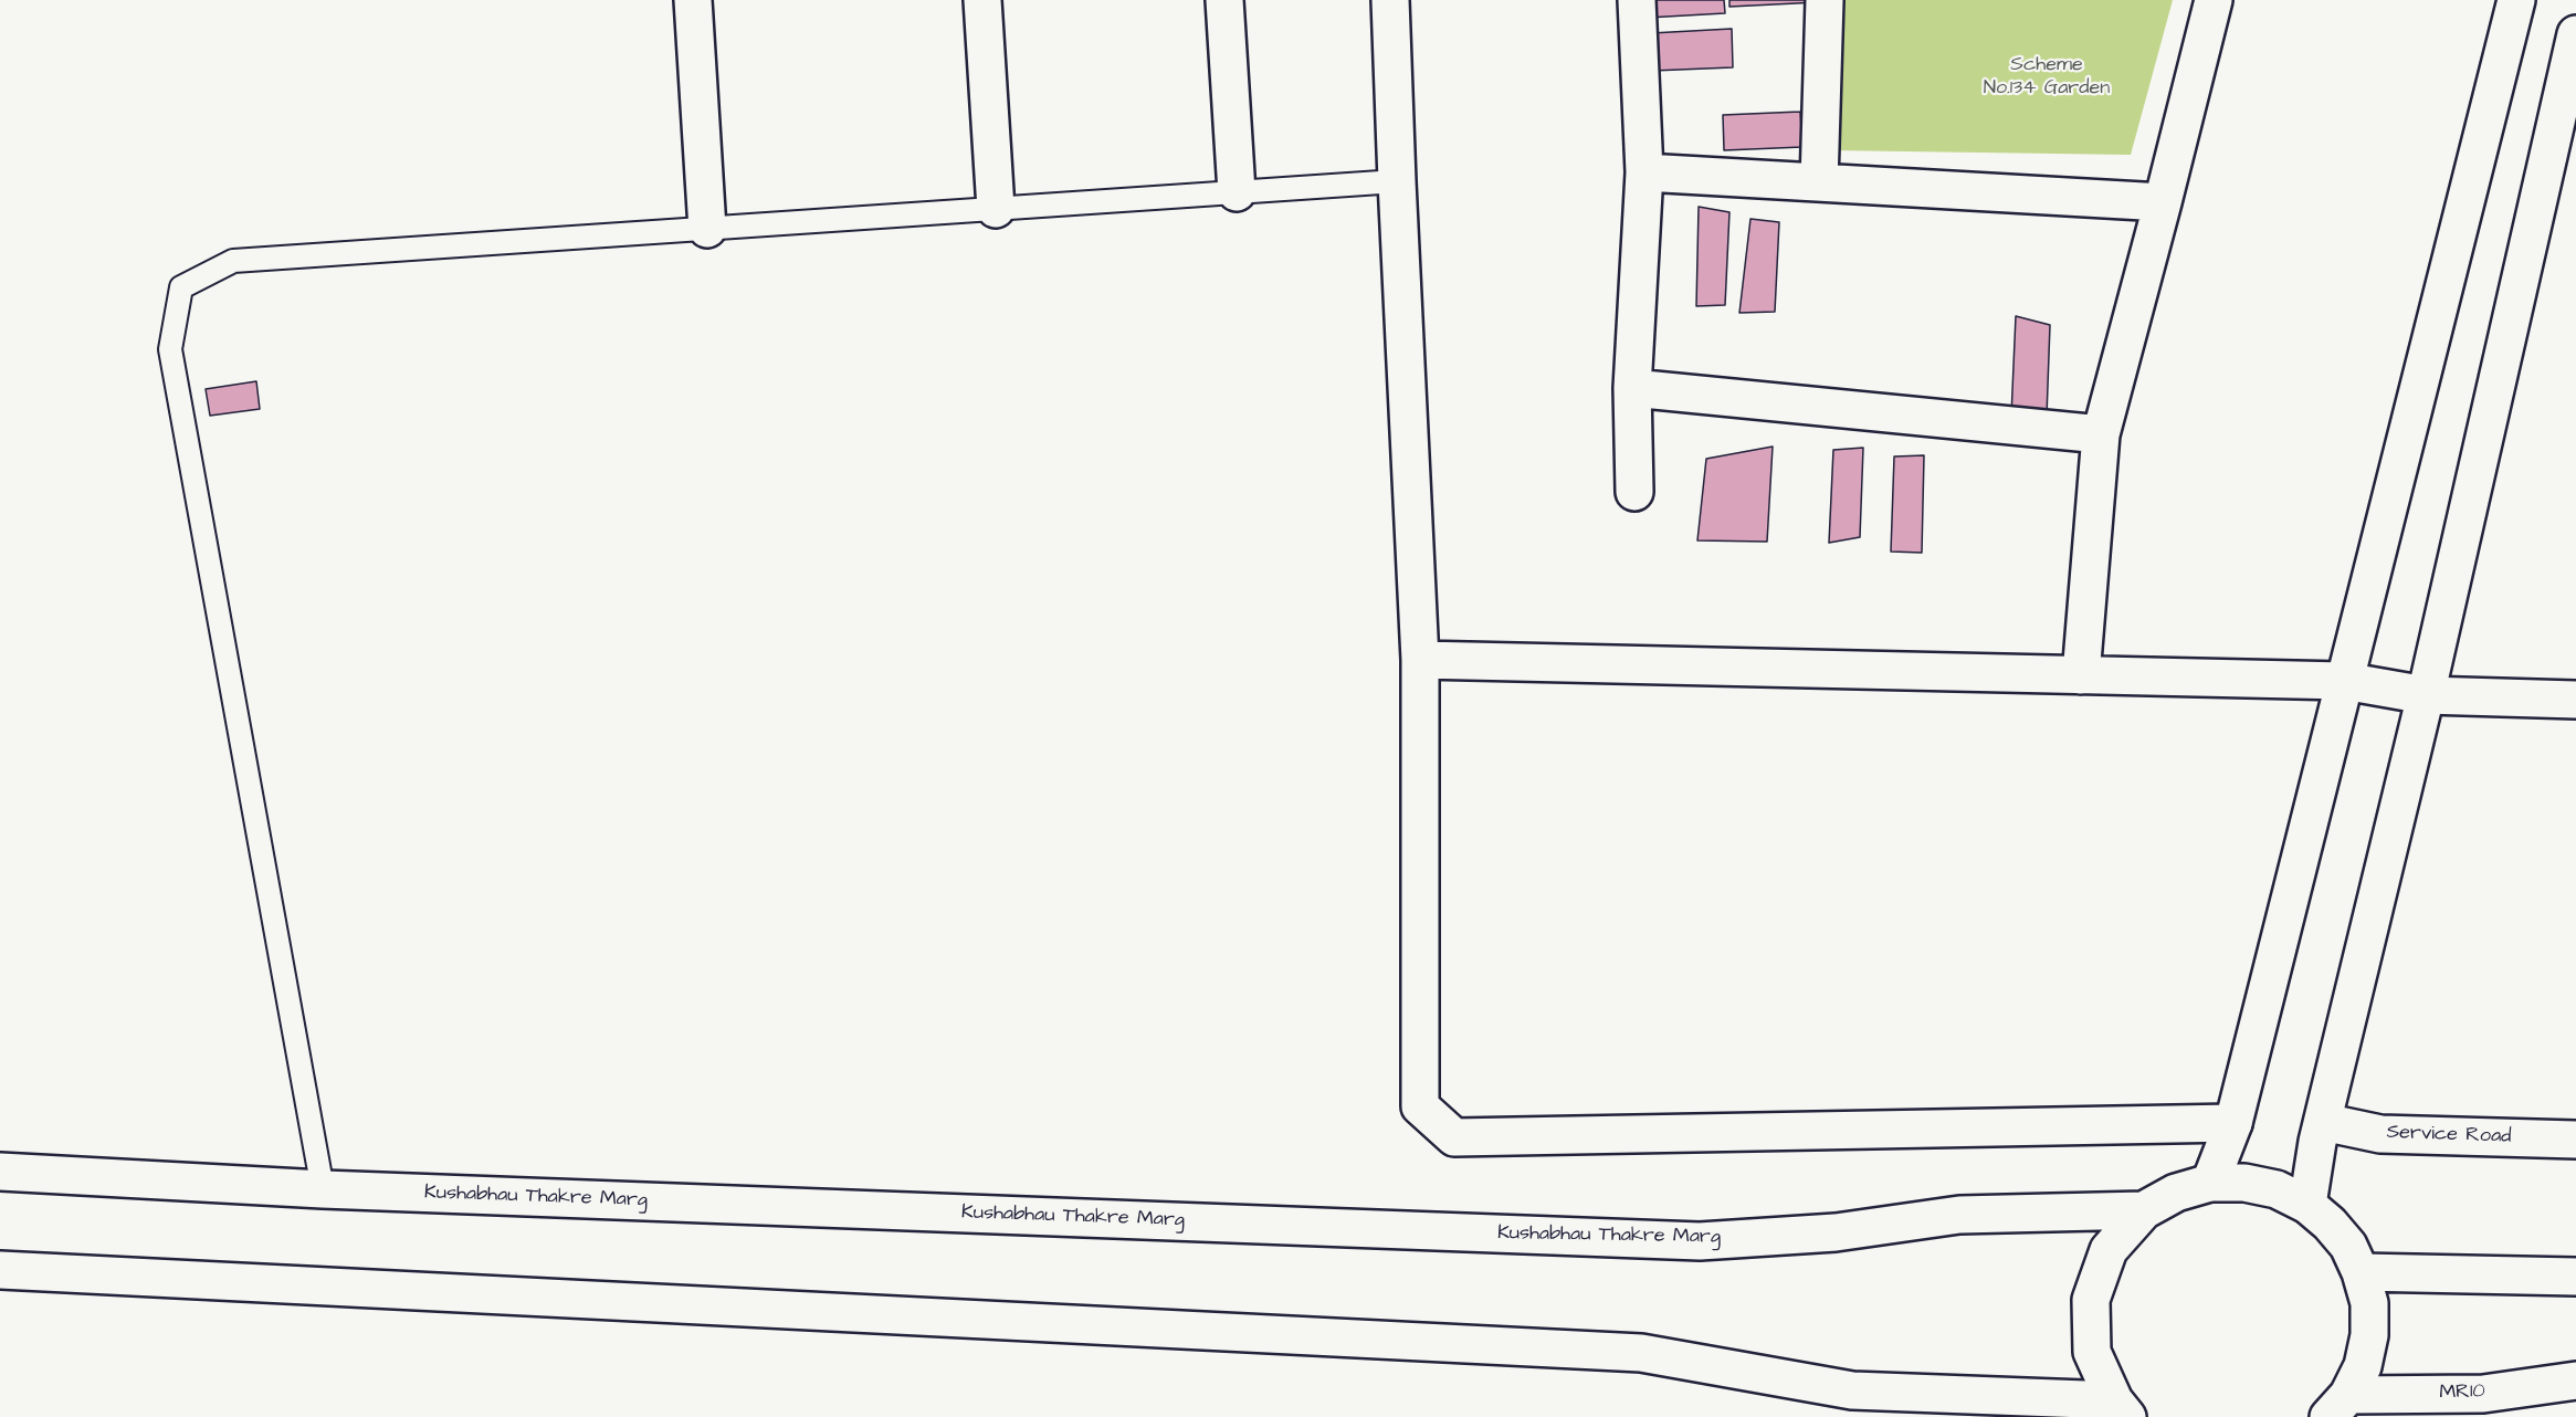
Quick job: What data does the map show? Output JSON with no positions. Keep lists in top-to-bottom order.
{
  "streets": {
    "street": ["Service Road", "Kushabhau Thakre Marg", "MR10"]
  },
  "crossings": [
    ["Kushabhau Thakre Marg", "MR10"]
  ],
  "parks": ["Scheme No.134 Garden"]
}
